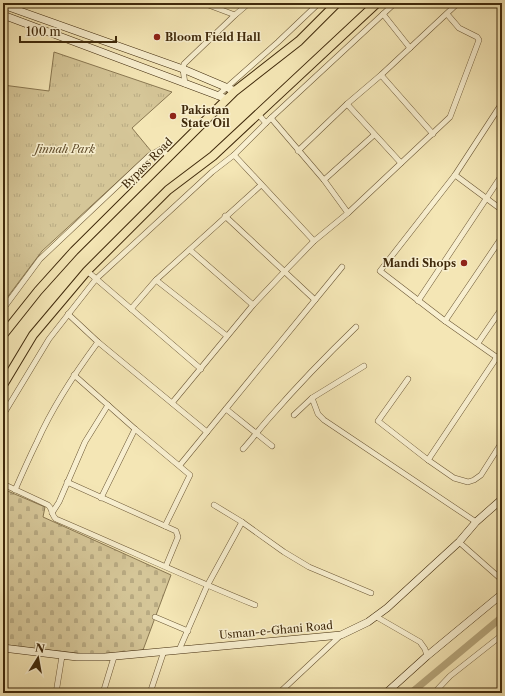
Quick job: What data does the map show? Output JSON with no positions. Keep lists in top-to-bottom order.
{
  "streets": {
    "main road": ["Bypass Road", "Usman-e-Ghani Road"]
  },
  "parks": ["Jinnah Park"],
  "places": ["Bloom Field Hall", "Pakistan State Oil", "Mandi Shops"],
  "scale_bar": "100 m",
  "north": "top"
}
